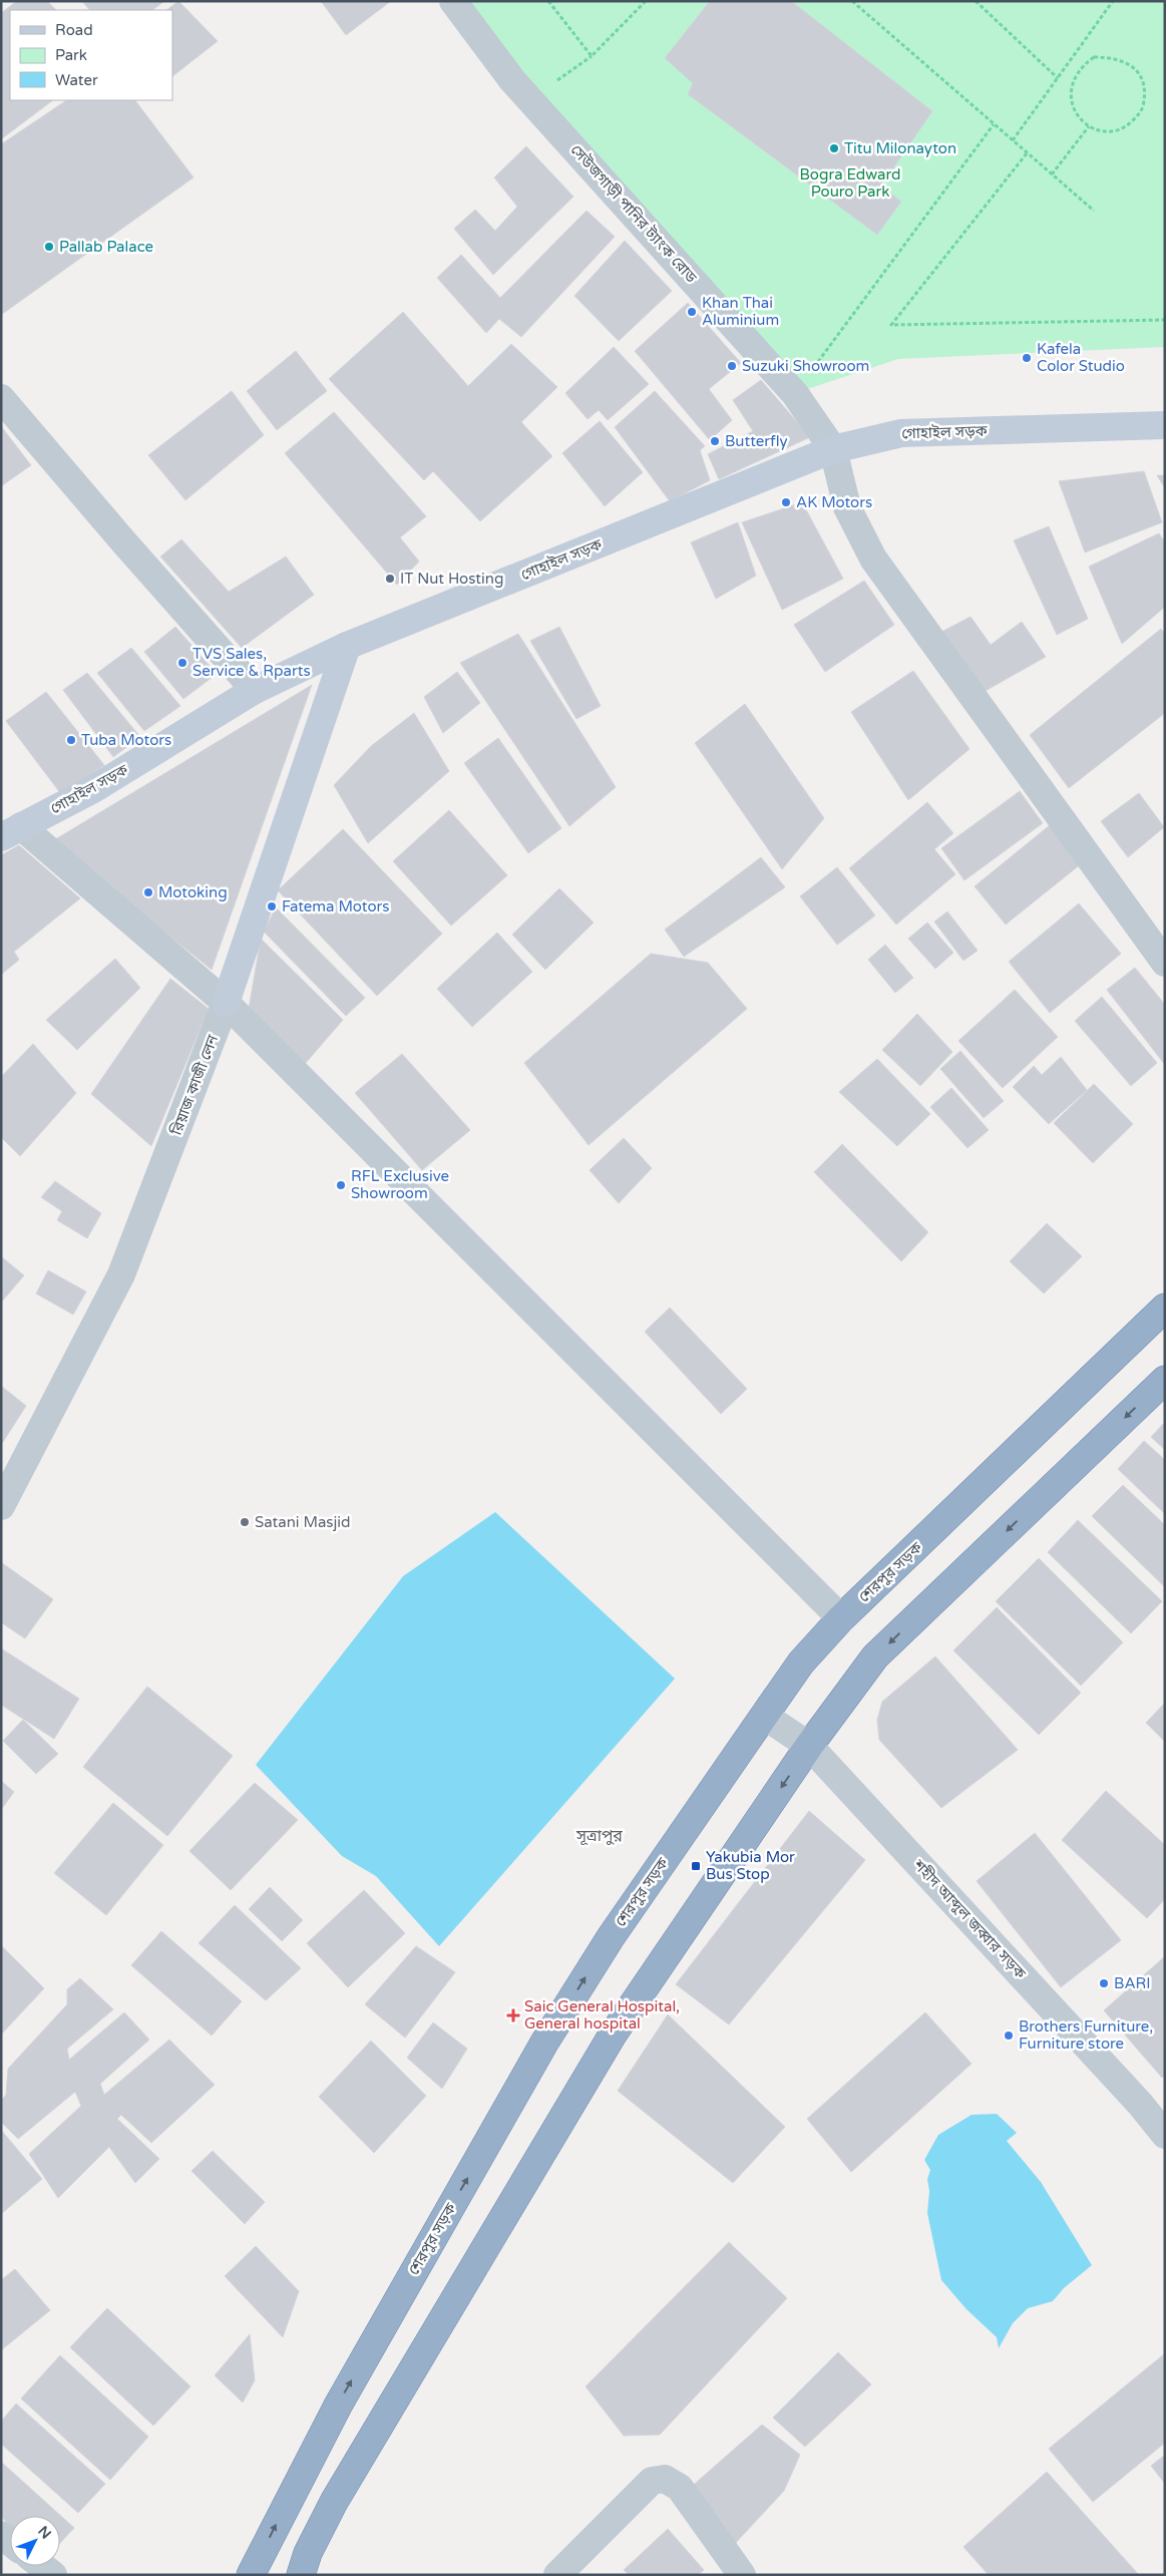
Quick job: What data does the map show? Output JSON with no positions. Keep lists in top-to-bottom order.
{
  "streets": {
    "highway": ["শেরপুর সড়ক"],
    "main road": ["গোহাইল সড়ক", "রিয়াজ কাজী লেন"],
    "street": ["সেউজগাড়ী পানির ট্যাংক রোড", "শহীদ আব্দুল জব্বার সড়ক"]
  },
  "crossings": [
    ["সেউজগাড়ী পানির ট্যাংক রোড", "গোহাইল সড়ক"],
    ["গোহাইল সড়ক", "রিয়াজ কাজী লেন"],
    ["শেরপুর সড়ক", "শহীদ আব্দুল জব্বার সড়ক"]
  ],
  "districts": ["সূত্রাপুর"],
  "parks": ["Bogra Edward Pouro Park"],
  "places": {
    "other": [
      "Titu Milonayton",
      "Pallab Palace",
      "Khan Thai Aluminium",
      "Kafela Color Studio",
      "Suzuki Showroom",
      "Butterfly",
      "AK Motors",
      "IT Nut Hosting",
      "TVS Sales, Service & Rparts",
      "Tuba Motors",
      "Motoking",
      "Fatema Motors",
      "RFL Exclusive Showroom",
      "Satani Masjid",
      "BARI",
      "Brothers Furniture, Furniture store"
    ],
    "transit": ["Yakubia Mor Bus Stop"],
    "health": ["Saic General Hospital, General hospital"]
  },
  "legend": ["Road", "Park", "Water"],
  "north": "top right"
}
